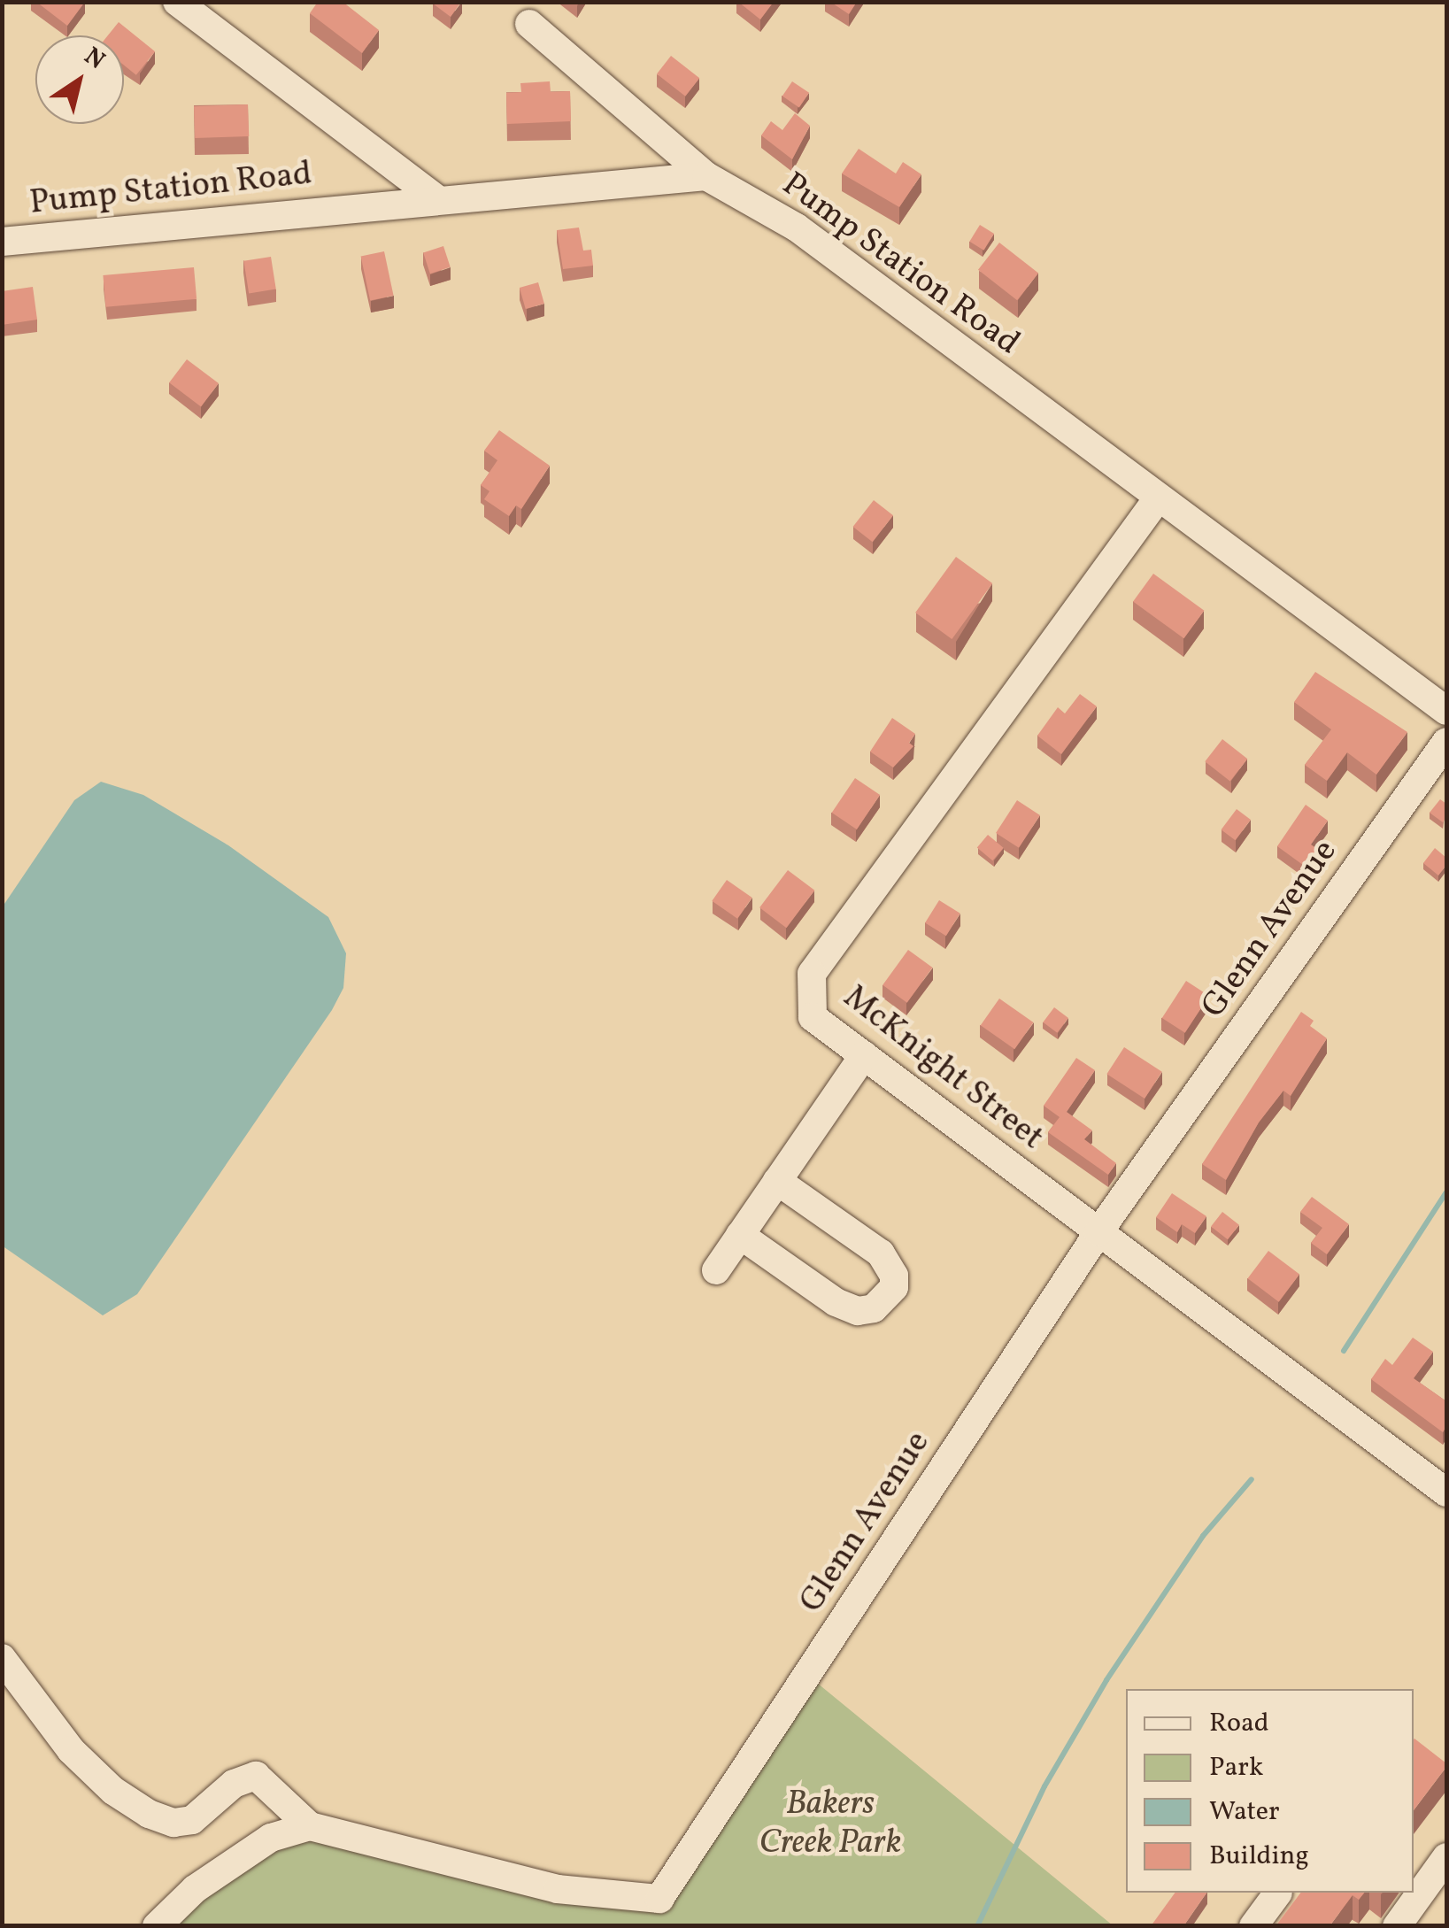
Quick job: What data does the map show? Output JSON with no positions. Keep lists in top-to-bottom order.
{
  "streets": {
    "street": ["Pump Station Road", "Glenn Avenue", "McKnight Street"]
  },
  "crossings": [
    ["Pump Station Road", "McKnight Street"],
    ["Glenn Avenue", "McKnight Street"]
  ],
  "parks": ["Bakers Creek Park"],
  "legend": [
    "Road",
    "Park",
    "Water",
    "Building"
  ],
  "north": "top right"
}
